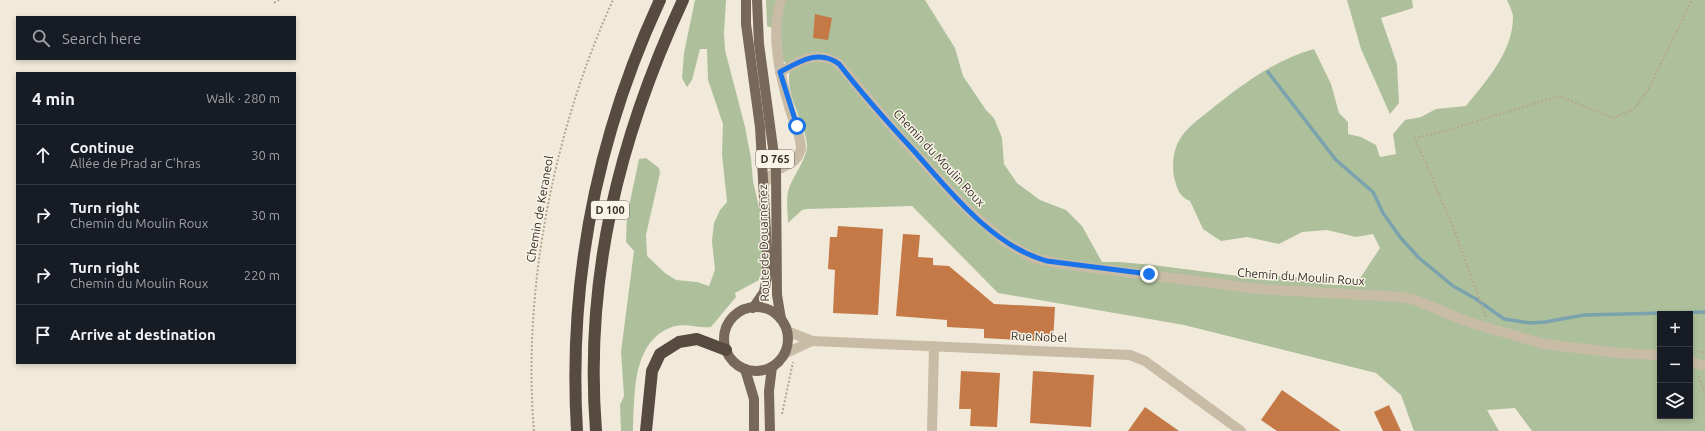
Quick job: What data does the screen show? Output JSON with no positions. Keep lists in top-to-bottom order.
{
  "streets": {
    "highway": ["D 100"],
    "main road": ["D 765", "Route de Douarnenez"],
    "street": ["Chemin du Moulin Roux", "Rue Nobel"],
    "path": ["Chemin de Keraneol"]
  },
  "crossings": [
    ["Route de Douarnenez", "Rue Nobel"]
  ],
  "page": {
    "search": "Search here",
    "heading": ["4 min", "Walk · 280 m"],
    "list": [
      ["Continue", "Allée de Prad ar C'hras", "30 m"],
      ["Turn right", "Chemin du Moulin Roux", "30 m"],
      ["Turn right", "Chemin du Moulin Roux", "220 m"],
      "Arrive at destination"
    ],
    "map_buttons": ["+", "−"]
  }
}
